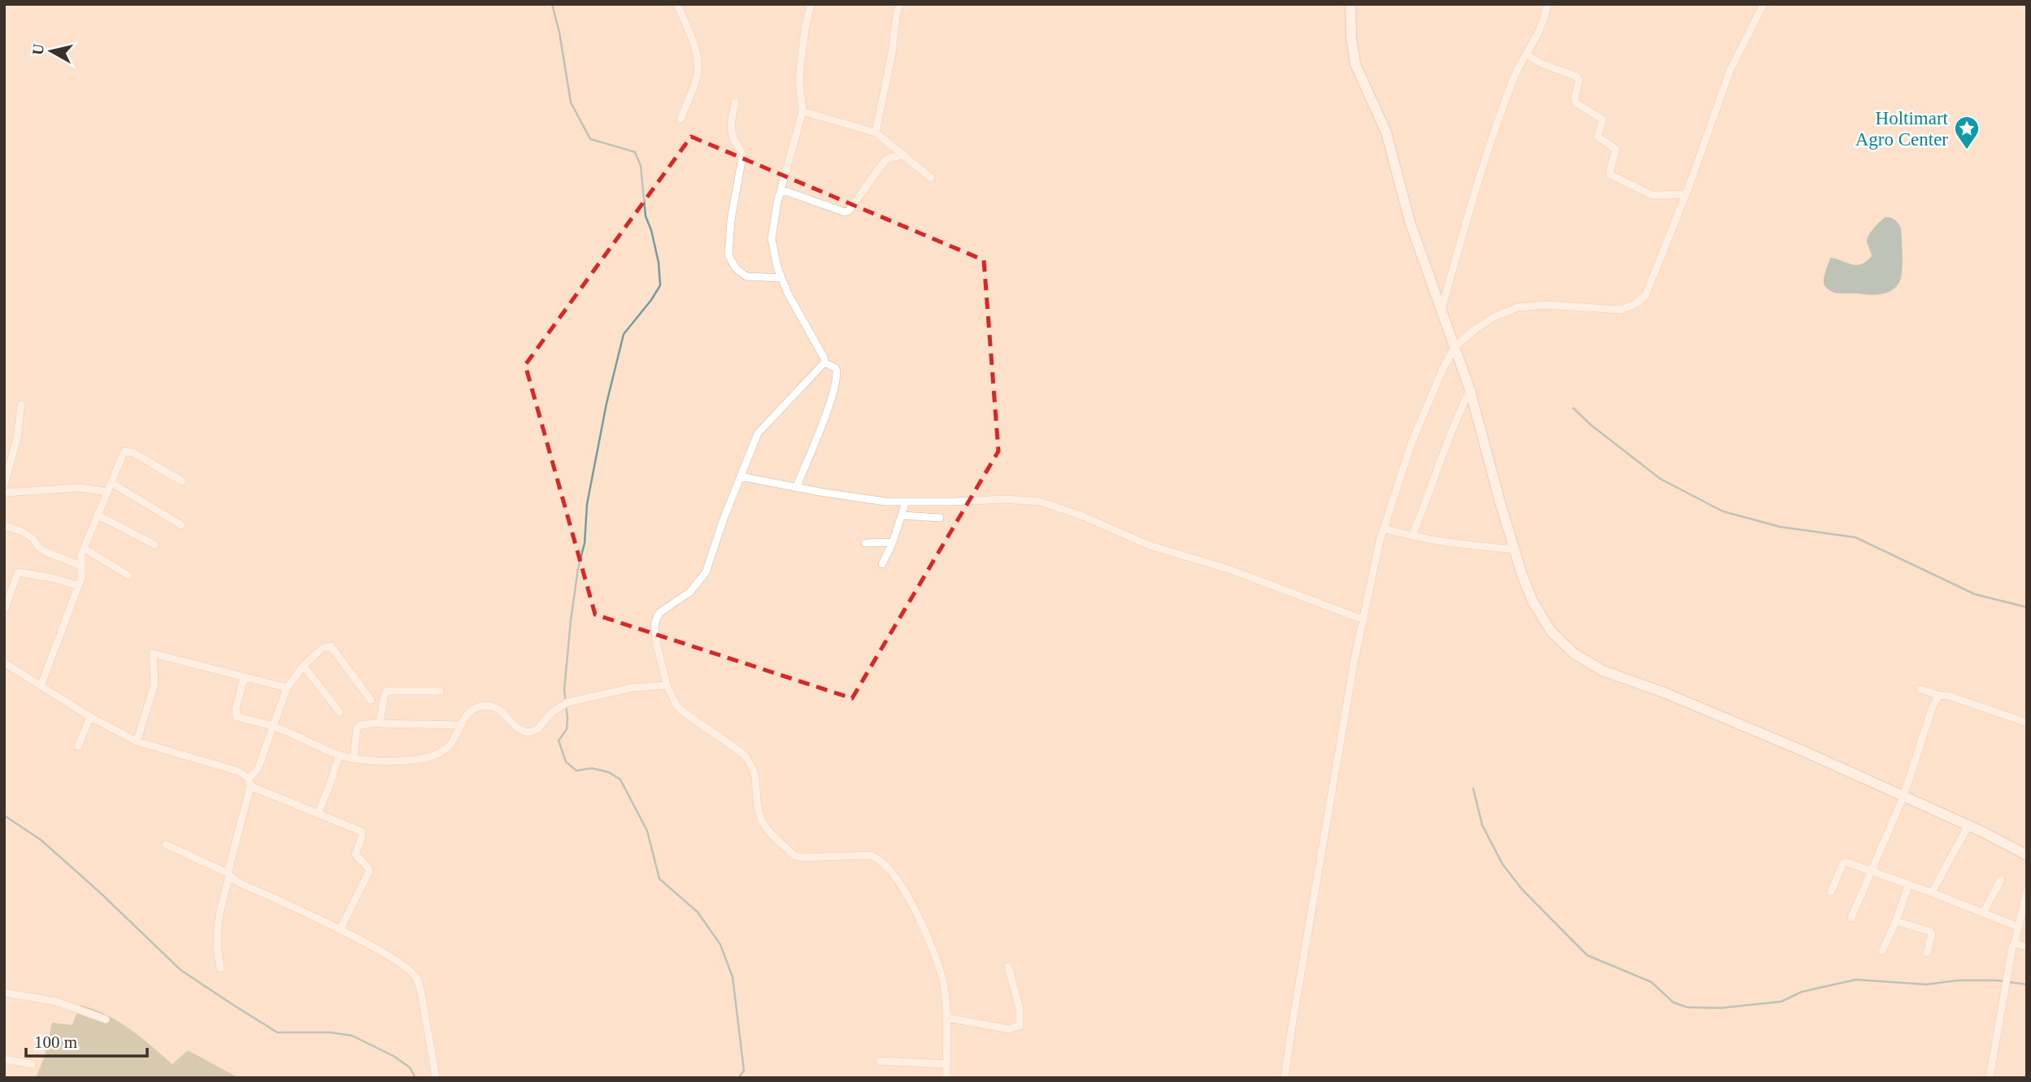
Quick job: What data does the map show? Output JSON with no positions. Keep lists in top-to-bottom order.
{
  "places": {
    "place": ["Holtimart Agro Center"]
  },
  "scale_bar": "100 m",
  "north": "left"
}
